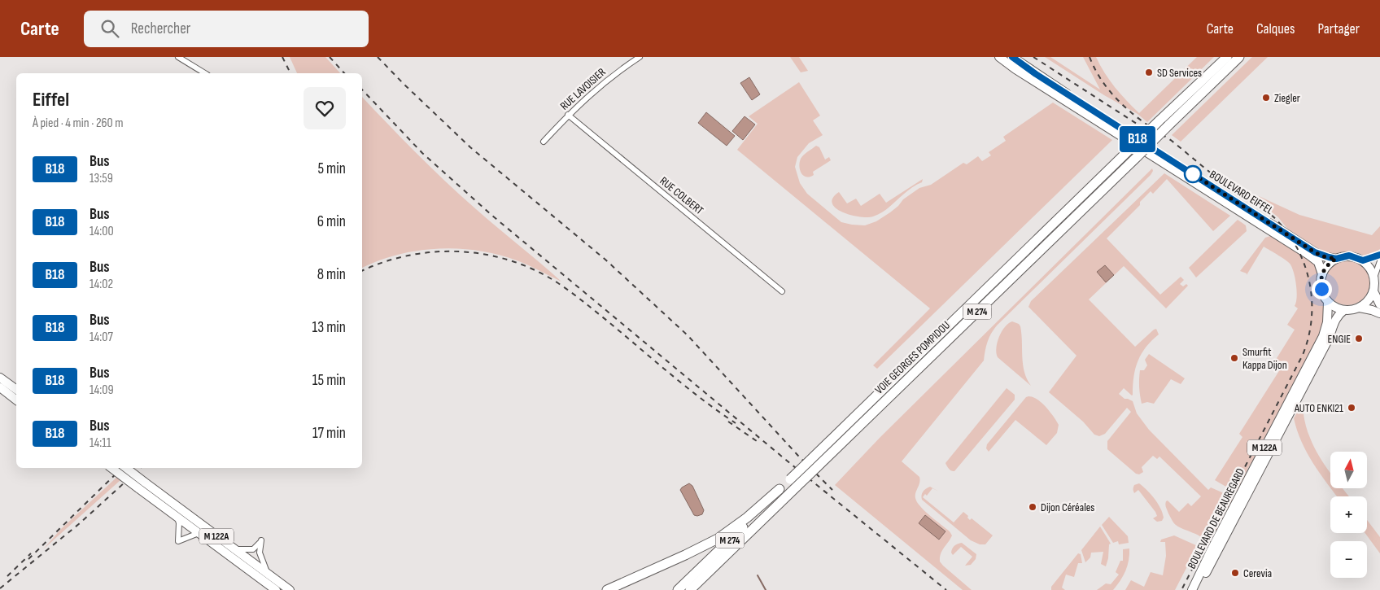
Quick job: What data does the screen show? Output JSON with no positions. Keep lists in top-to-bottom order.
{
  "streets": {
    "highway": ["M 274", "VOIE GEORGES POMPIDOU"],
    "main road": ["BOULEVARD EIFFEL", "M 122A", "BOULEVARD DE BEAUREGARD"],
    "street": ["RUE LAVOISIER", "RUE COLBERT"]
  },
  "crossings": [
    ["RUE LAVOISIER", "RUE COLBERT"],
    ["BOULEVARD EIFFEL", "BOULEVARD DE BEAUREGARD"]
  ],
  "places": [
    "SD Services",
    "Ziegler",
    "ENGIE",
    "Smurfit Kappa Dijon",
    "AUTO ENKI21",
    "Dijon Céréales",
    "Cerevia"
  ],
  "lines": ["bus line B18"],
  "north": "top",
  "page": {
    "header": "Carte",
    "search": "Rechercher",
    "nav": ["Carte", "Calques", "Partager"],
    "on_map": "B18",
    "heading": ["Eiffel", "À pied · 4 min · 260 m"],
    "list": [
      {
        "mark": "B18",
        "name": "Bus",
        "note": "13:59",
        "value": "5 min"
      },
      {
        "mark": "B18",
        "name": "Bus",
        "note": "14:00",
        "value": "6 min"
      },
      {
        "mark": "B18",
        "name": "Bus",
        "note": "14:02",
        "value": "8 min"
      },
      {
        "mark": "B18",
        "name": "Bus",
        "note": "14:07",
        "value": "13 min"
      },
      {
        "mark": "B18",
        "name": "Bus",
        "note": "14:09",
        "value": "15 min"
      },
      {
        "mark": "B18",
        "name": "Bus",
        "note": "14:11",
        "value": "17 min"
      }
    ],
    "map_buttons": ["+", "−"]
  }
}
